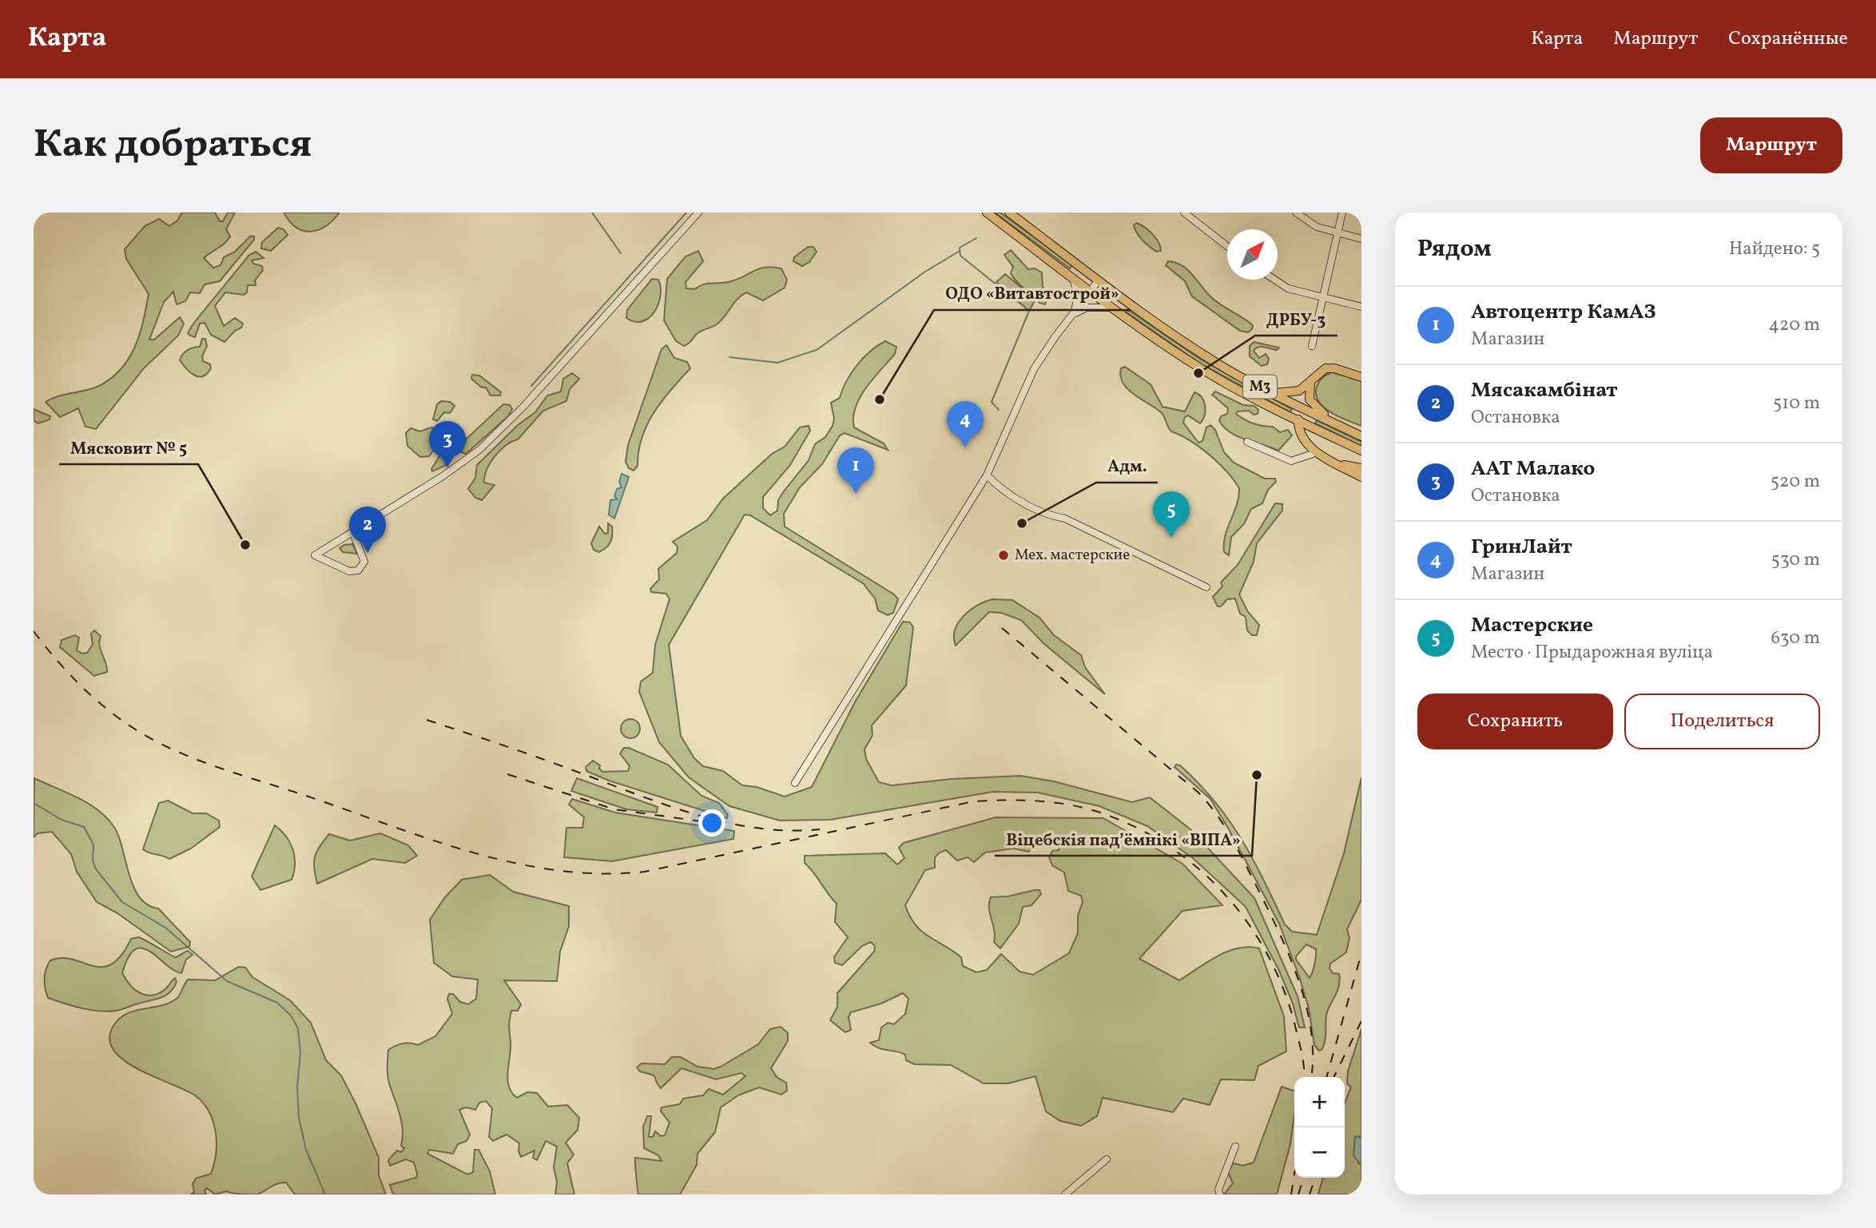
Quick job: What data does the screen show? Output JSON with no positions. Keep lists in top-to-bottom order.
{
  "streets": {
    "main road": ["М3"]
  },
  "places": [
    "ДРБУ-3",
    "ОДО «Витавтострой»",
    "Адм.",
    "Мясковит № 5",
    "Мех. мастерские",
    "Віцебскія падʼёмнікі «ВІПА»"
  ],
  "north": "top right",
  "page": {
    "header": "Карта",
    "nav": ["Карта", "Маршрут", "Сохранённые"],
    "buttons": [
      "Маршрут",
      ["Сохранить", "Поделиться"]
    ],
    "title": "Как добраться",
    "heading": ["Рядом", "Найдено: 5"],
    "list": [
      {
        "mark": "1",
        "name": "Автоцентр КамАЗ",
        "note": "Магазин",
        "value": "420 m"
      },
      {
        "mark": "2",
        "name": "Мясакамбінат",
        "note": "Остановка",
        "value": "510 m"
      },
      {
        "mark": "3",
        "name": "ААТ Малако",
        "note": "Остановка",
        "value": "520 m"
      },
      {
        "mark": "4",
        "name": "ГринЛайт",
        "note": "Магазин",
        "value": "530 m"
      },
      {
        "mark": "5",
        "name": "Мастерские",
        "note": "Место · Прыдарожная вуліца",
        "value": "630 m"
      }
    ],
    "pins": [
      "4",
      "3",
      "1",
      "5",
      "2"
    ],
    "map_buttons": ["+", "−"]
  }
}
